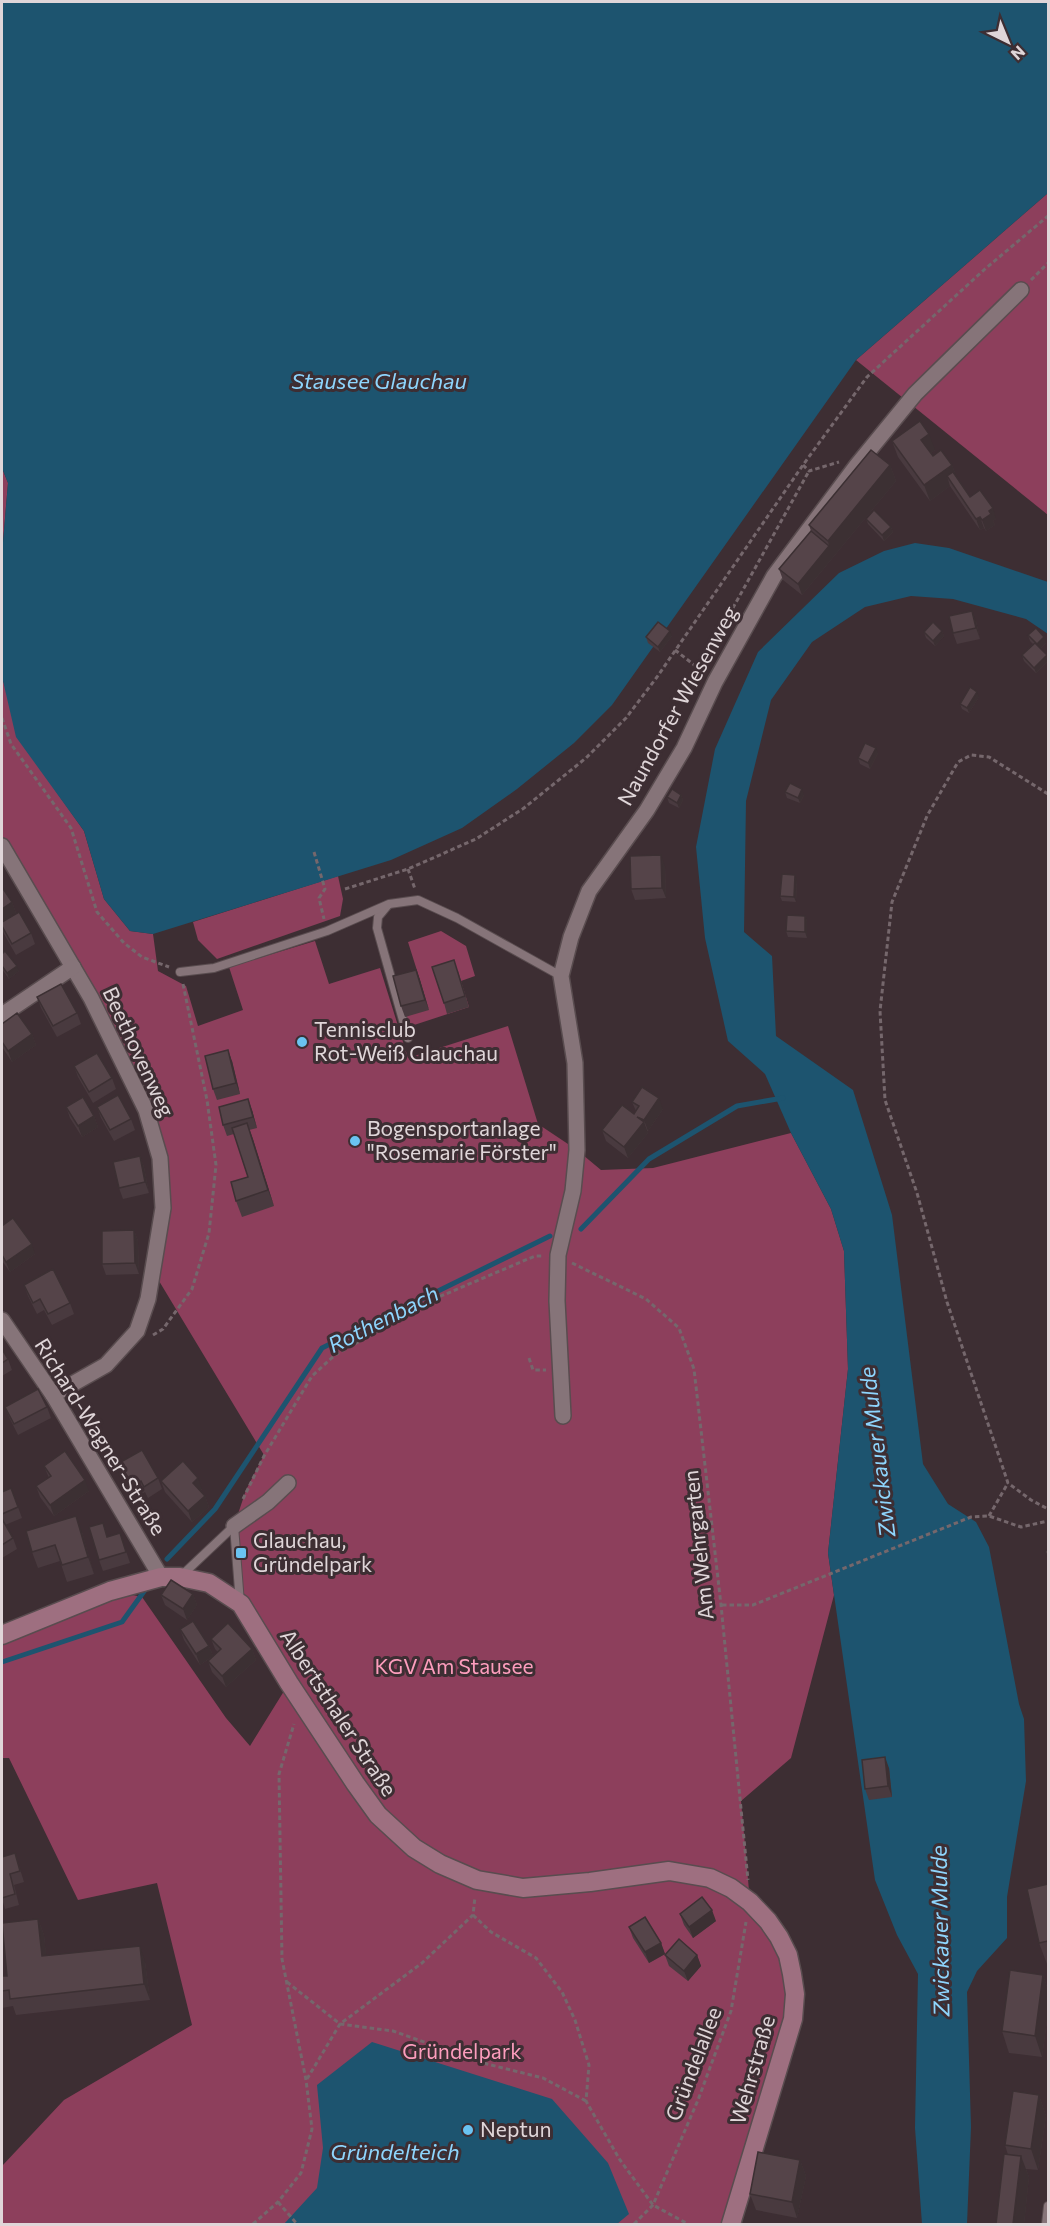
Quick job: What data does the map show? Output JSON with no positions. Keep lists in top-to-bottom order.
{
  "streets": {
    "street": [
      "Naundorfer Wiesenweg",
      "Beethovenweg",
      "Richard-Wagner-Straße",
      "Albertsthaler Straße",
      "Wehrstraße"
    ],
    "path": ["Am Wehrgarten", "Gründelallee"]
  },
  "crossings": [
    ["Naundorfer Wiesenweg", "Am Wehrgarten"],
    ["Beethovenweg", "Richard-Wagner-Straße"],
    ["Richard-Wagner-Straße", "Albertsthaler Straße"],
    ["Am Wehrgarten", "Albertsthaler Straße"],
    ["Am Wehrgarten", "Gründelallee"],
    ["Am Wehrgarten", "Wehrstraße"],
    ["Albertsthaler Straße", "Gründelallee"],
    ["Albertsthaler Straße", "Wehrstraße"],
    ["Gründelallee", "Wehrstraße"]
  ],
  "water": [
    "Stausee Glauchau",
    "Rothenbach",
    "Zwickauer Mulde",
    "Gründelteich"
  ],
  "parks": ["KGV Am Stausee", "Gründelpark"],
  "places": {
    "other": ["Tennisclub Rot-Weiß Glauchau", "Bogensportanlage \"Rosemarie Förster\"", "Neptun"],
    "transit": ["Glauchau, Gründelpark"]
  },
  "north": "bottom right"
}
